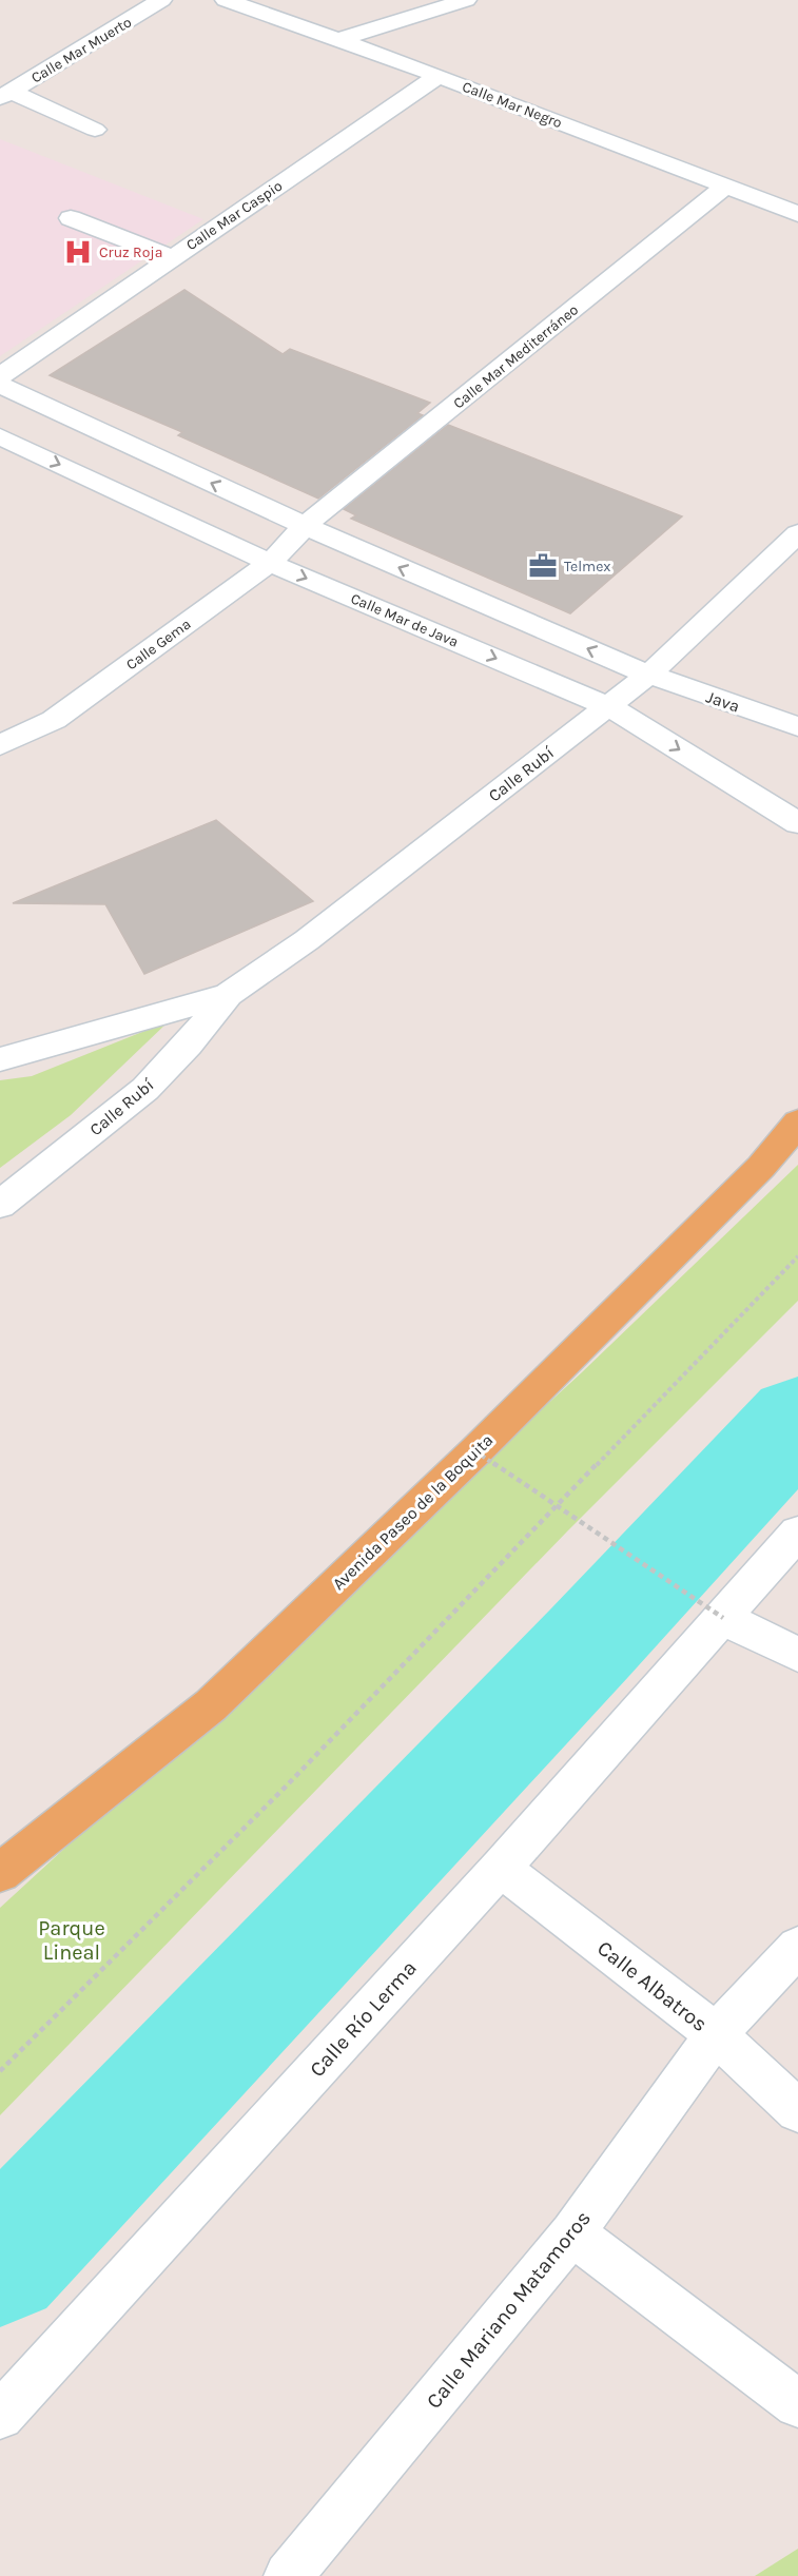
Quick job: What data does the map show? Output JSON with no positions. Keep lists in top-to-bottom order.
{
  "streets": {
    "main road": ["Avenida Paseo de la Boquita"],
    "street": [
      "Calle Mar Muerto",
      "Calle Mar Negro",
      "Calle Mar Caspio",
      "Calle Mar Mediterráneo",
      "Calle Mar de Java",
      "Calle Gema",
      "Java",
      "Calle Rubí",
      "Calle Albatros",
      "Calle Río Lerma",
      "Calle Mariano Matamoros"
    ]
  },
  "crossings": [
    ["Calle Mar Negro", "Calle Mar Caspio"],
    ["Calle Mar Negro", "Calle Mar Mediterráneo"],
    ["Calle Mar Mediterráneo", "Calle Gema"],
    ["Calle Mar de Java", "Calle Gema"],
    ["Calle Mar de Java", "Calle Rubí"],
    ["Java", "Calle Rubí"],
    ["Calle Albatros", "Calle Río Lerma"],
    ["Calle Albatros", "Calle Mariano Matamoros"]
  ],
  "parks": ["Parque Lineal"],
  "places": {
    "hospital": ["Cruz Roja"],
    "office": ["Telmex"]
  }
}
